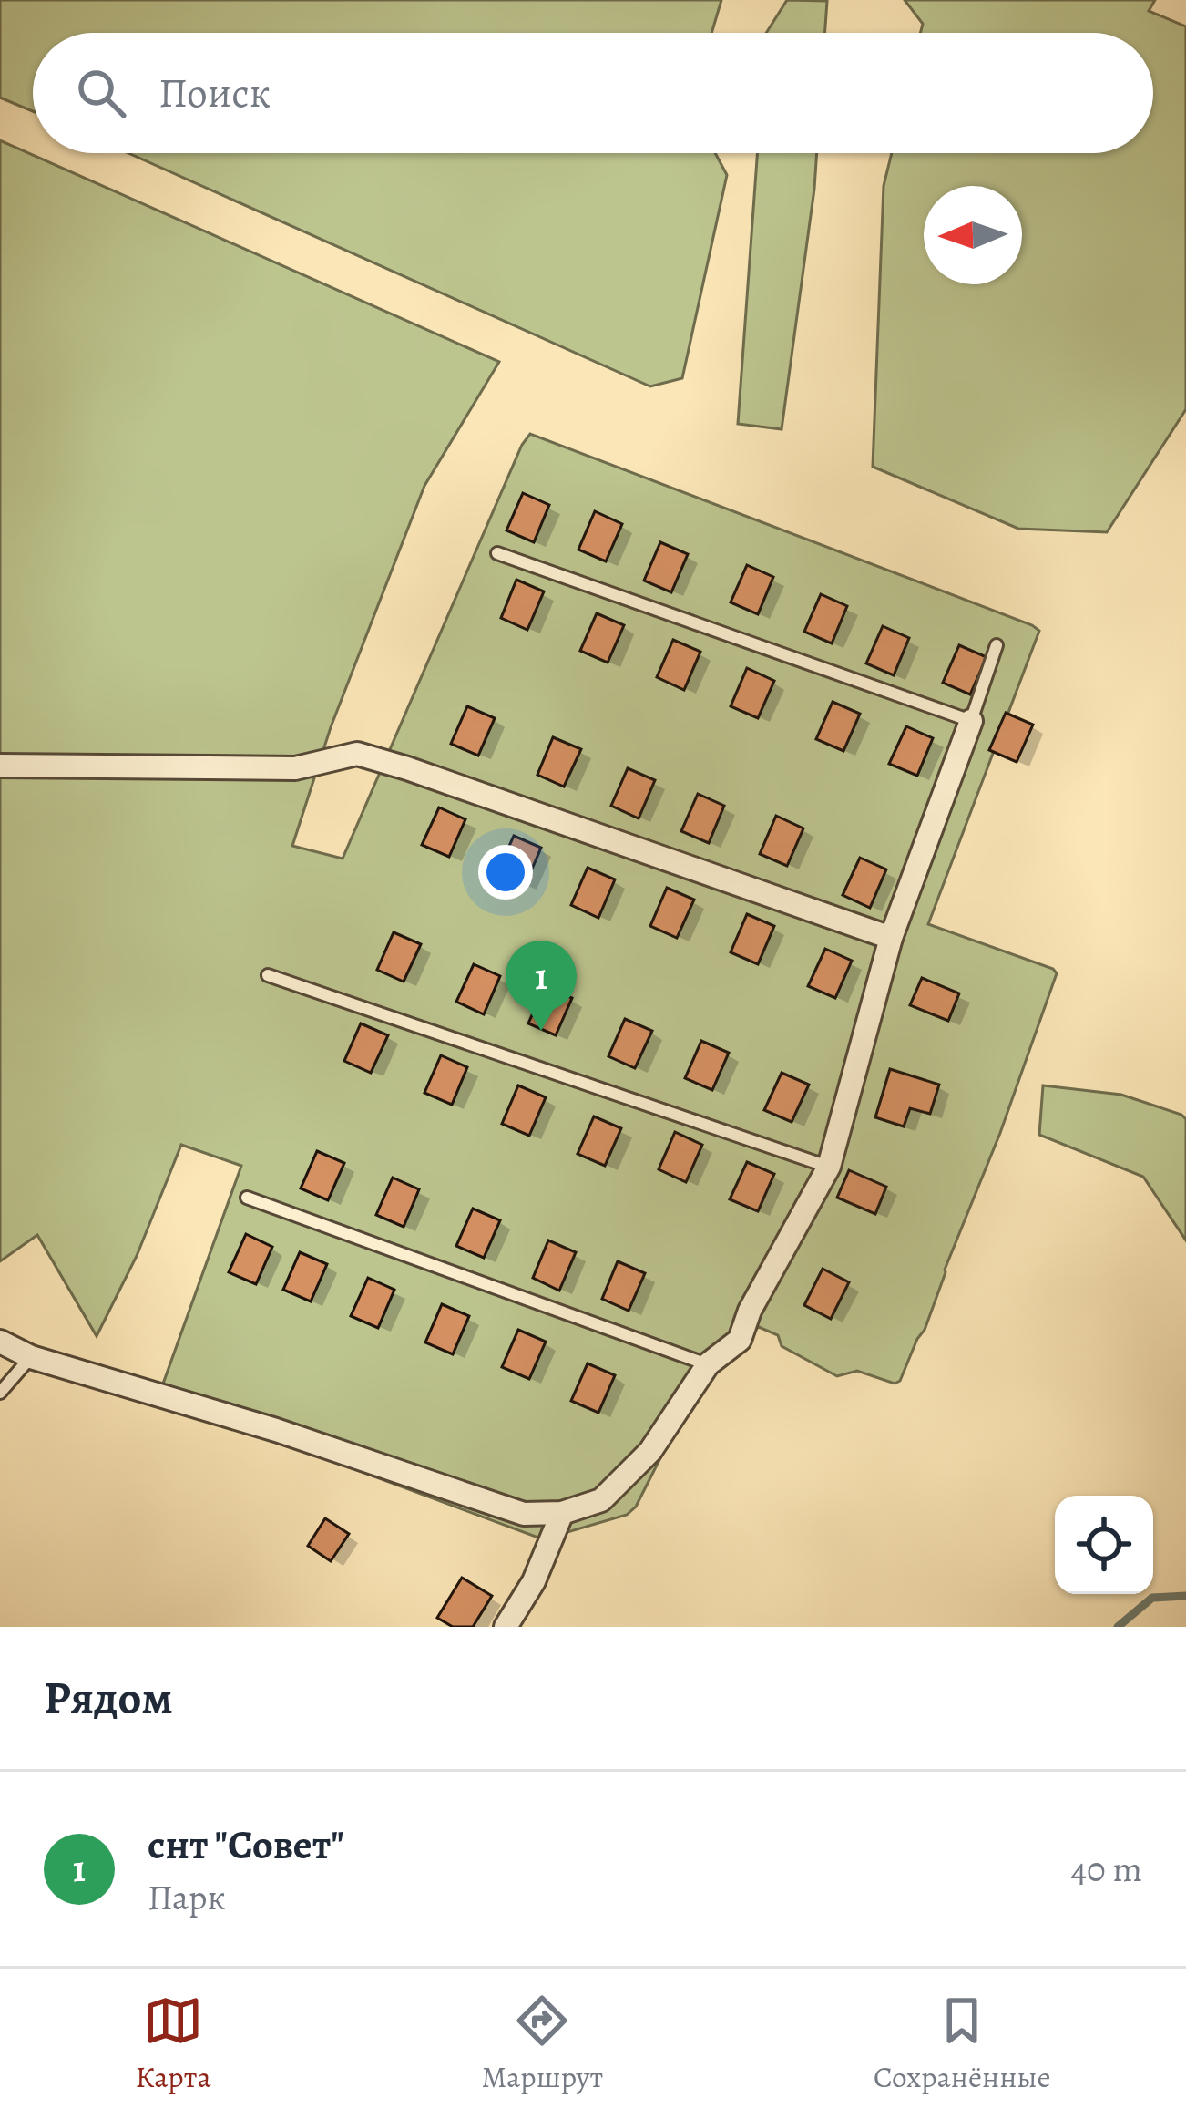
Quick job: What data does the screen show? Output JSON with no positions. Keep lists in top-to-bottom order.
{
  "north": "left",
  "page": {
    "search": "Поиск",
    "pins": "1",
    "heading": "Рядом",
    "list": [
      {
        "mark": "1",
        "name": "снт \"Совет\"",
        "note": "Парк",
        "value": "40 m"
      }
    ],
    "nav": ["Карта", "Маршрут", "Сохранённые"]
  }
}
